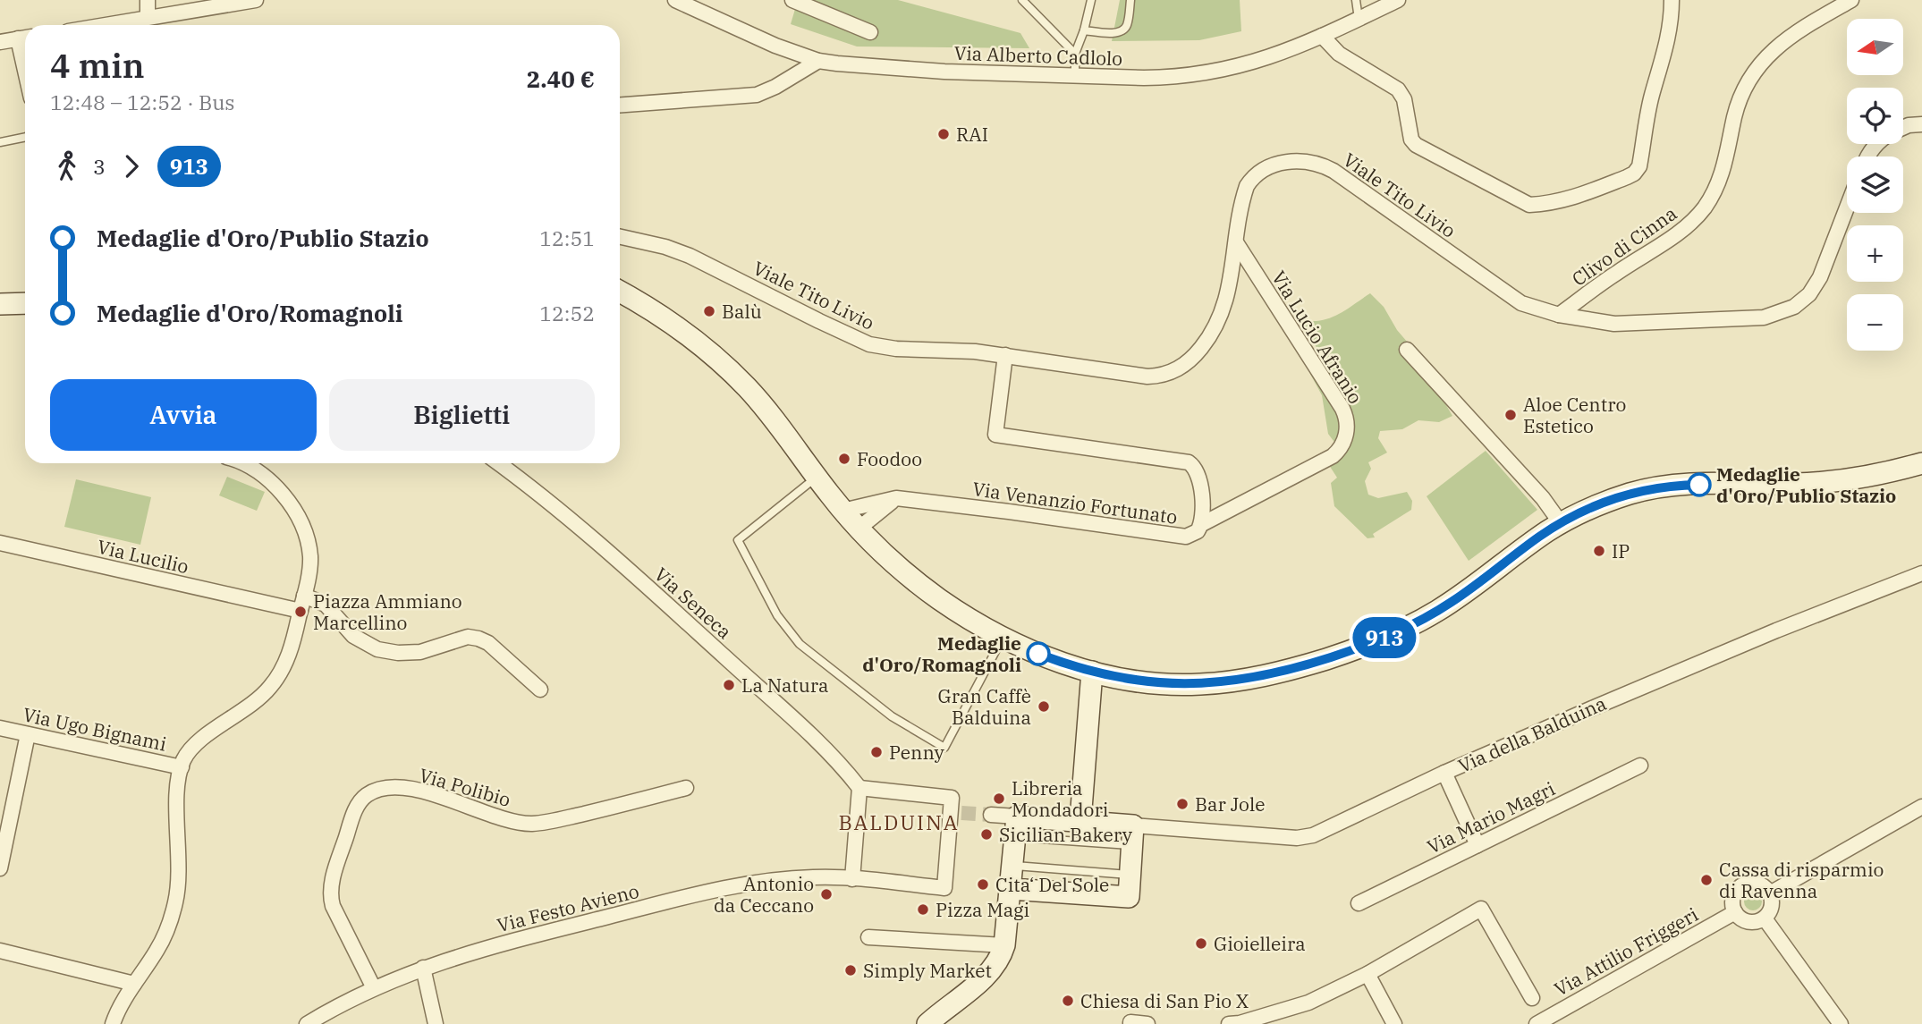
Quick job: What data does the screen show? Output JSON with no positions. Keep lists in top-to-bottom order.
{
  "streets": {
    "street": [
      "Via Alberto Cadlolo",
      "Viale Tito Livio",
      "Clivo di Cinna",
      "Via Lucio Afranio",
      "Via Venanzio Fortunato",
      "Via Lucilio",
      "Via Seneca",
      "Via Ugo Bignami",
      "Via della Balduina",
      "Via Polibio",
      "Via Mario Magri",
      "Via Festo Avieno",
      "Via Attilio Friggeri"
    ]
  },
  "crossings": [
    ["Viale Tito Livio", "Clivo di Cinna"],
    ["Viale Tito Livio", "Via Lucio Afranio"],
    ["Viale Tito Livio", "Via Venanzio Fortunato"],
    ["Via Lucio Afranio", "Via Venanzio Fortunato"],
    ["Via Seneca", "Via Festo Avieno"],
    ["Via Polibio", "Via Festo Avieno"]
  ],
  "districts": ["BALDUINA"],
  "places": [
    "RAI",
    "Balù",
    "Aloe Centro Estetico",
    "Foodoo",
    "Medaglie d'Oro/Publio Stazio",
    "IP",
    "Piazza Ammiano Marcellino",
    "Medaglie d'Oro/Romagnoli",
    "La Natura",
    "Gran Caffè Balduina",
    "Penny",
    "Libreria Mondadori",
    "Bar Jole",
    "Sicilian Bakery",
    "Cassa di risparmio di Ravenna",
    "Cita‘ Del Sole",
    "Antonio da Ceccano",
    "Pizza Magi",
    "Gioielleira",
    "Simply Market",
    "Chiesa di San Pio X"
  ],
  "lines": ["bus line 913"],
  "north": "left",
  "page": {
    "on_map": "913",
    "map_buttons": ["+", "−"],
    "heading": ["4 min", "12:48 – 12:52 · Bus", "2.40 €"],
    "legs": ["3", "913"],
    "list": [
      {
        "name": "Medaglie d'Oro/Publio Stazio",
        "value": "12:51"
      },
      {
        "name": "Medaglie d'Oro/Romagnoli",
        "value": "12:52"
      }
    ],
    "buttons": ["Avvia", "Biglietti"]
  }
}
